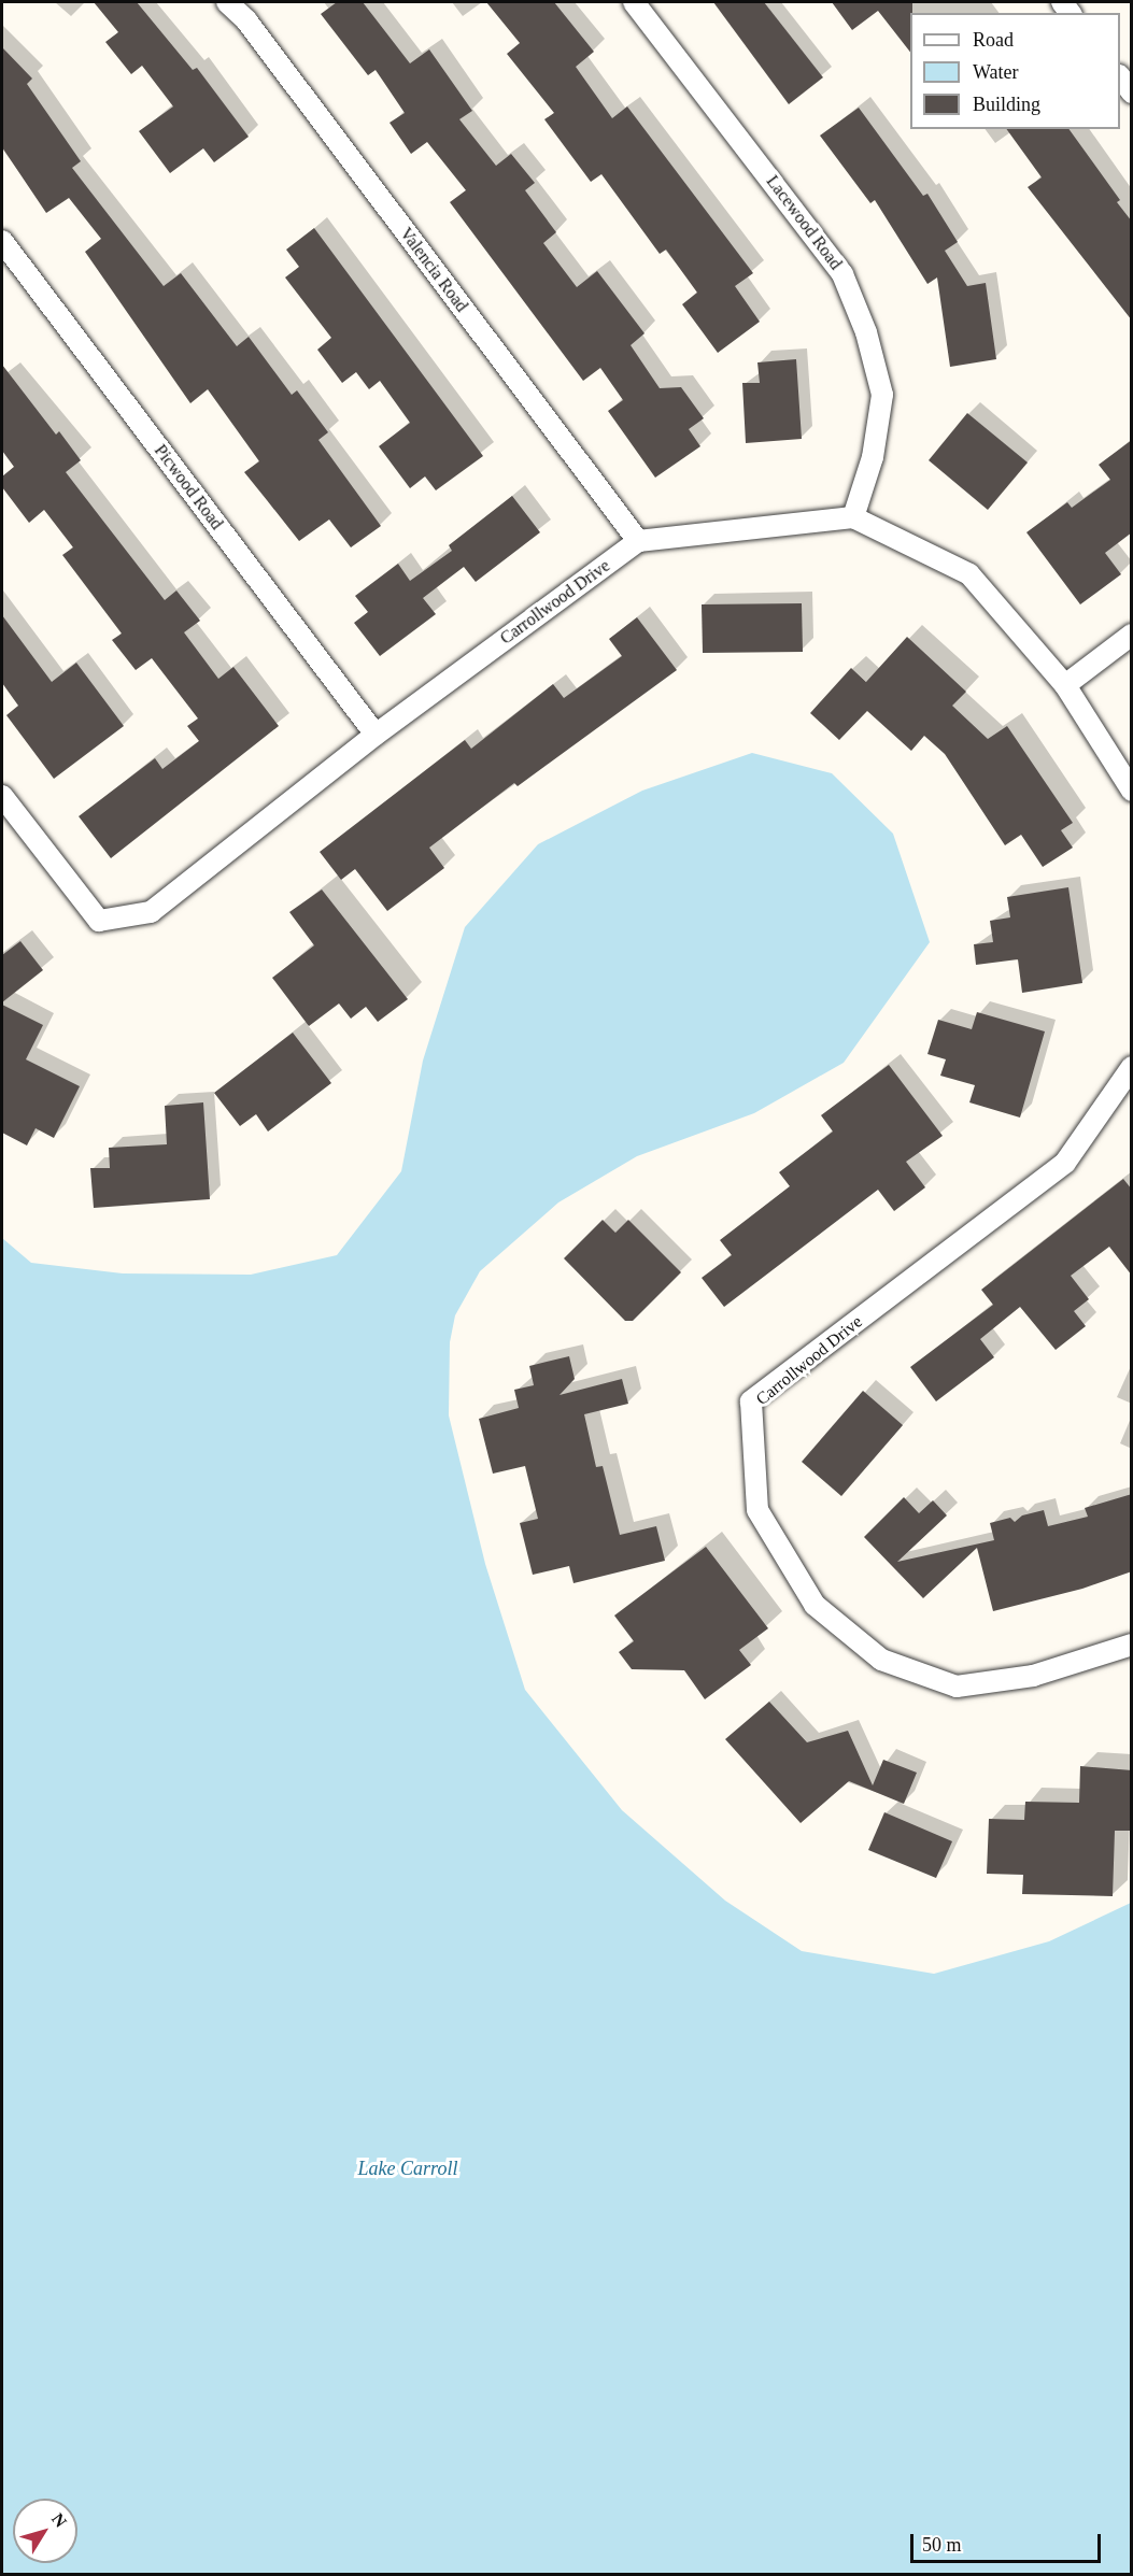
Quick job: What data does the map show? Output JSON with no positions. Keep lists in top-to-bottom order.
{
  "streets": {
    "street": [
      "Lacewood Road",
      "Valencia Road",
      "Picwood Road",
      "Carrollwood Drive"
    ]
  },
  "crossings": [
    ["Valencia Road", "Carrollwood Drive"],
    ["Picwood Road", "Carrollwood Drive"]
  ],
  "water": ["Lake Carroll"],
  "legend": ["Road", "Water", "Building"],
  "scale_bar": "50 m",
  "north": "top right"
}
